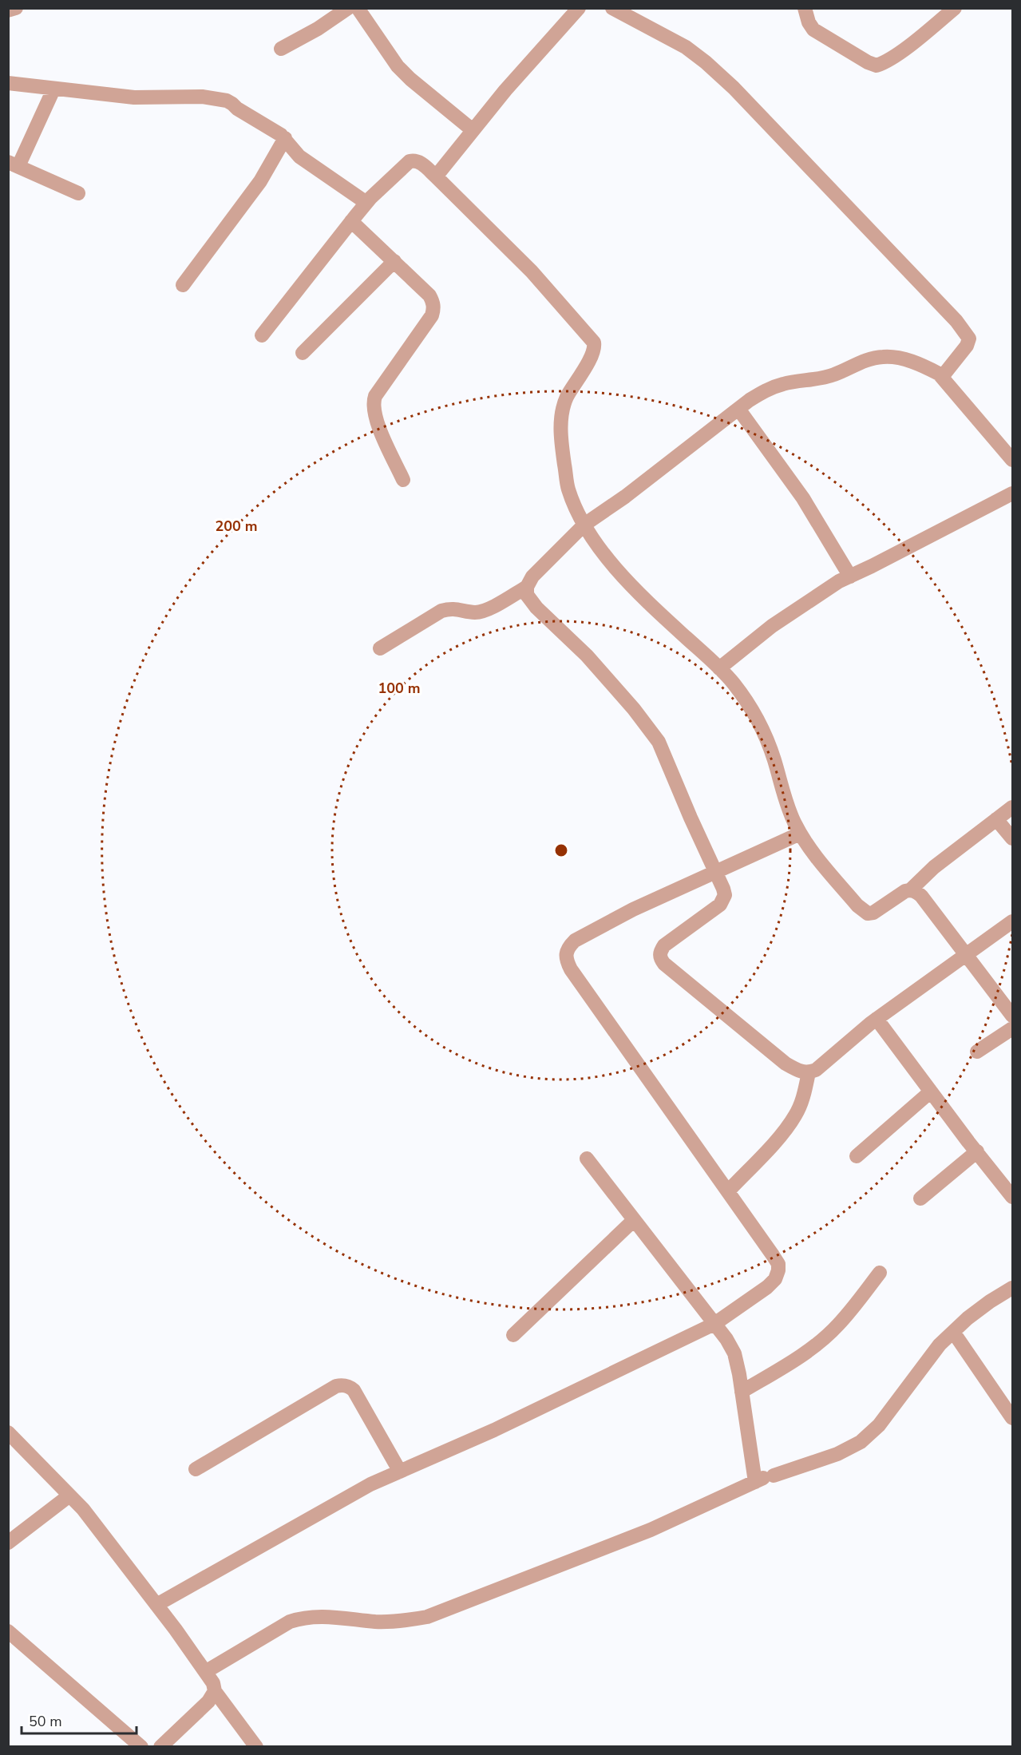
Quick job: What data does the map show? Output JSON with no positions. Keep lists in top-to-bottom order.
{
  "scale_bar": "50 m",
  "rings": ["200 m", "100 m"]
}
